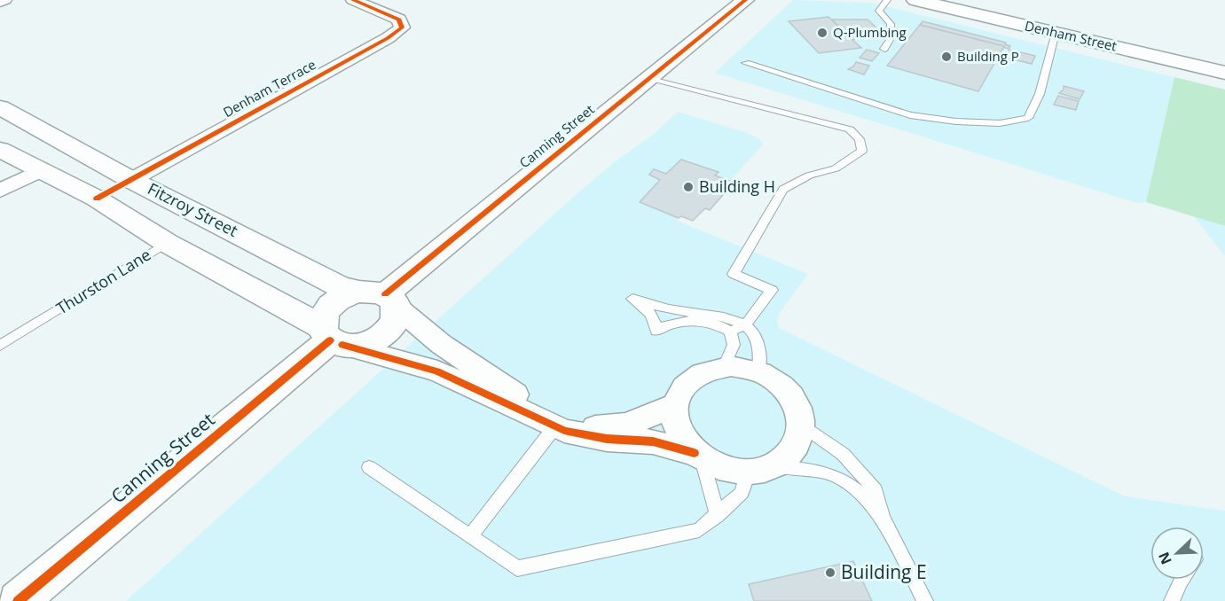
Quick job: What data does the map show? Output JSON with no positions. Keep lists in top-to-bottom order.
{
  "streets": {
    "street": [
      "Denham Street",
      "Denham Terrace",
      "Canning Street",
      "Fitzroy Street",
      "Thurston Lane"
    ]
  },
  "crossings": [
    ["Denham Terrace", "Fitzroy Street"],
    ["Canning Street", "Fitzroy Street"],
    ["Fitzroy Street", "Thurston Lane"]
  ],
  "places": [
    "Q-Plumbing",
    "Building P",
    "Building H",
    "Building E"
  ],
  "north": "bottom left"
}
